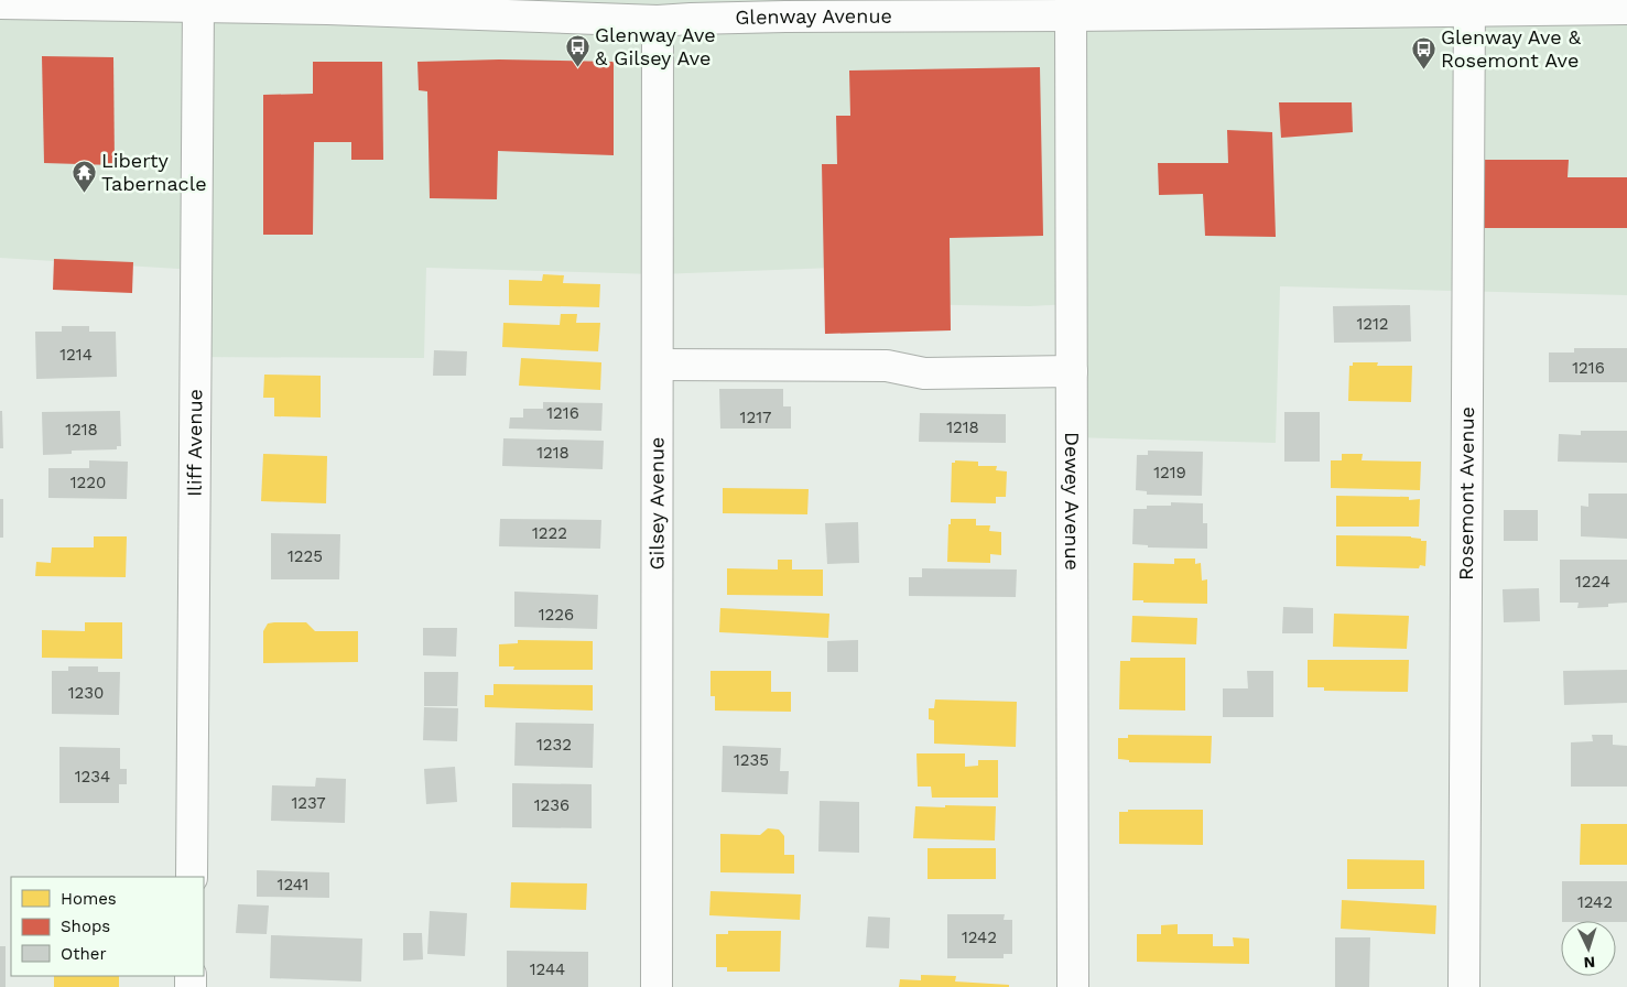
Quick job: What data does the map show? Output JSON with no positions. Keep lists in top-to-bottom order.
{
  "streets": {
    "street": [
      "Glenway Avenue",
      "Iliff Avenue",
      "Rosemont Avenue",
      "Dewey Avenue",
      "Gilsey Avenue"
    ]
  },
  "crossings": [
    ["Glenway Avenue", "Iliff Avenue"],
    ["Glenway Avenue", "Rosemont Avenue"],
    ["Glenway Avenue", "Dewey Avenue"],
    ["Glenway Avenue", "Gilsey Avenue"]
  ],
  "places": {
    "bus stop": ["Glenway Ave & Gilsey Ave", "Glenway Ave & Rosemont Ave"],
    "temple": ["Liberty Tabernacle"]
  },
  "house_numbers": [
    "1212",
    "1214",
    "1216",
    "1216",
    "1217",
    "1218",
    "1218",
    "1218",
    "1219",
    "1220",
    "1222",
    "1225",
    "1224",
    "1226",
    "1230",
    "1232",
    "1235",
    "1234",
    "1237",
    "1236",
    "1241",
    "1242",
    "1242",
    "1244"
  ],
  "legend": ["Homes", "Shops", "Other"],
  "north": "bottom"
}
